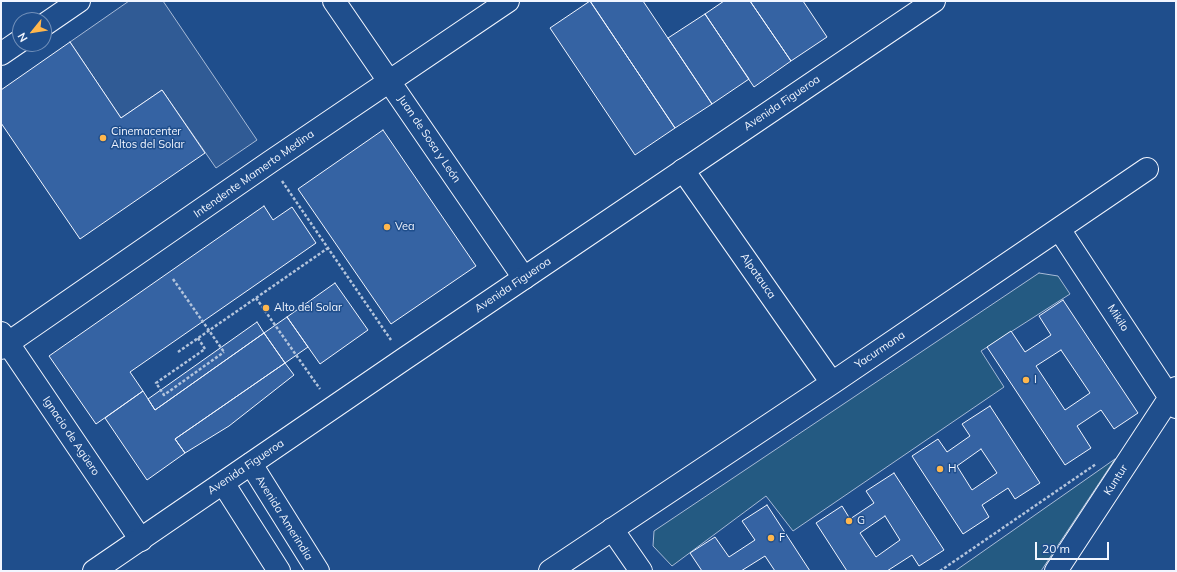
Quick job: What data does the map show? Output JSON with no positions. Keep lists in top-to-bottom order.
{
  "streets": {
    "street": [
      "Avenida Figueroa",
      "Juan de Sosa y León",
      "Intendente Mamerto Medina",
      "Alpatauca",
      "Mikilo",
      "Yacurmana",
      "Ignacio de Agüero",
      "Kuntur",
      "Avenida Amerindia"
    ]
  },
  "crossings": [
    ["Avenida Figueroa", "Juan de Sosa y León"],
    ["Avenida Figueroa", "Alpatauca"],
    ["Avenida Figueroa", "Ignacio de Agüero"],
    ["Avenida Figueroa", "Avenida Amerindia"],
    ["Juan de Sosa y León", "Intendente Mamerto Medina"],
    ["Intendente Mamerto Medina", "Ignacio de Agüero"],
    ["Alpatauca", "Yacurmana"],
    ["Mikilo", "Yacurmana"],
    ["Mikilo", "Kuntur"]
  ],
  "places": [
    "Cinemacenter Altos del Solar",
    "Vea",
    "Alto del Solar",
    "I",
    "H",
    "G",
    "F"
  ],
  "scale_bar": "20 m",
  "north": "bottom left"
}
